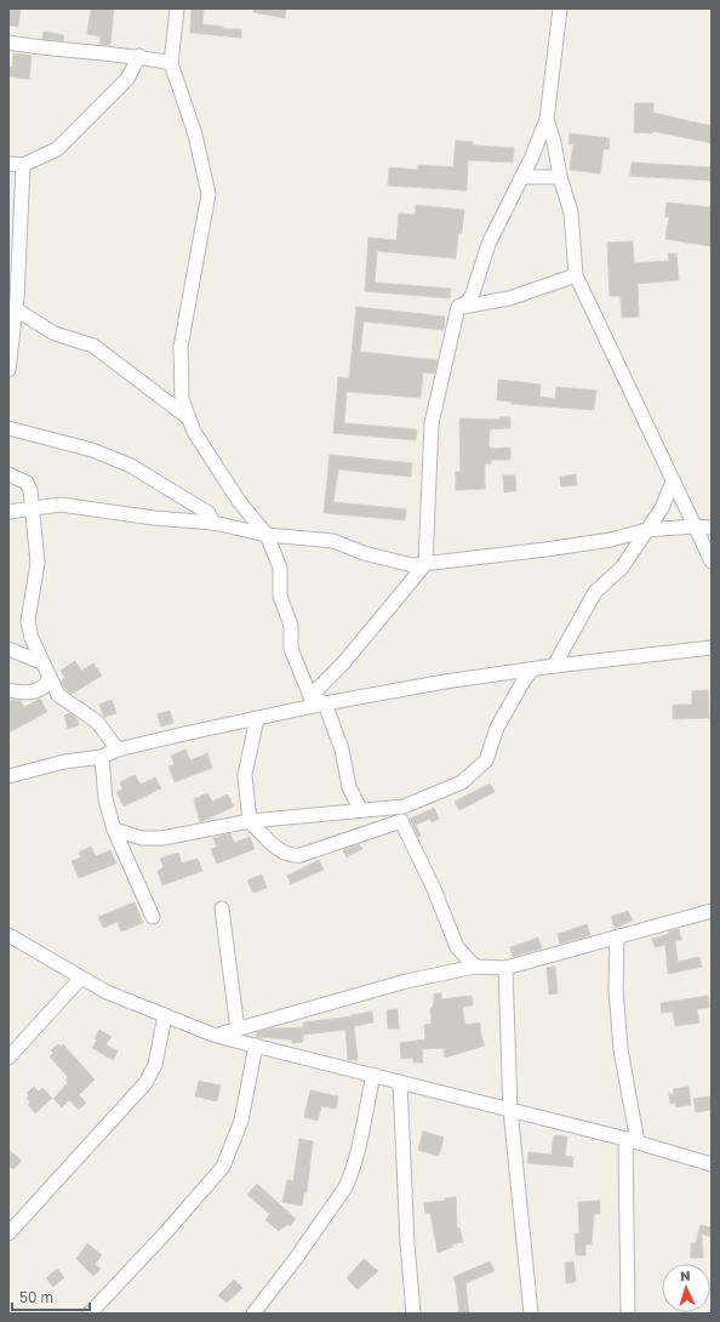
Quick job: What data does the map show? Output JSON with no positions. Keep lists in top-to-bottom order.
{
  "scale_bar": "50 m",
  "north": "top"
}
